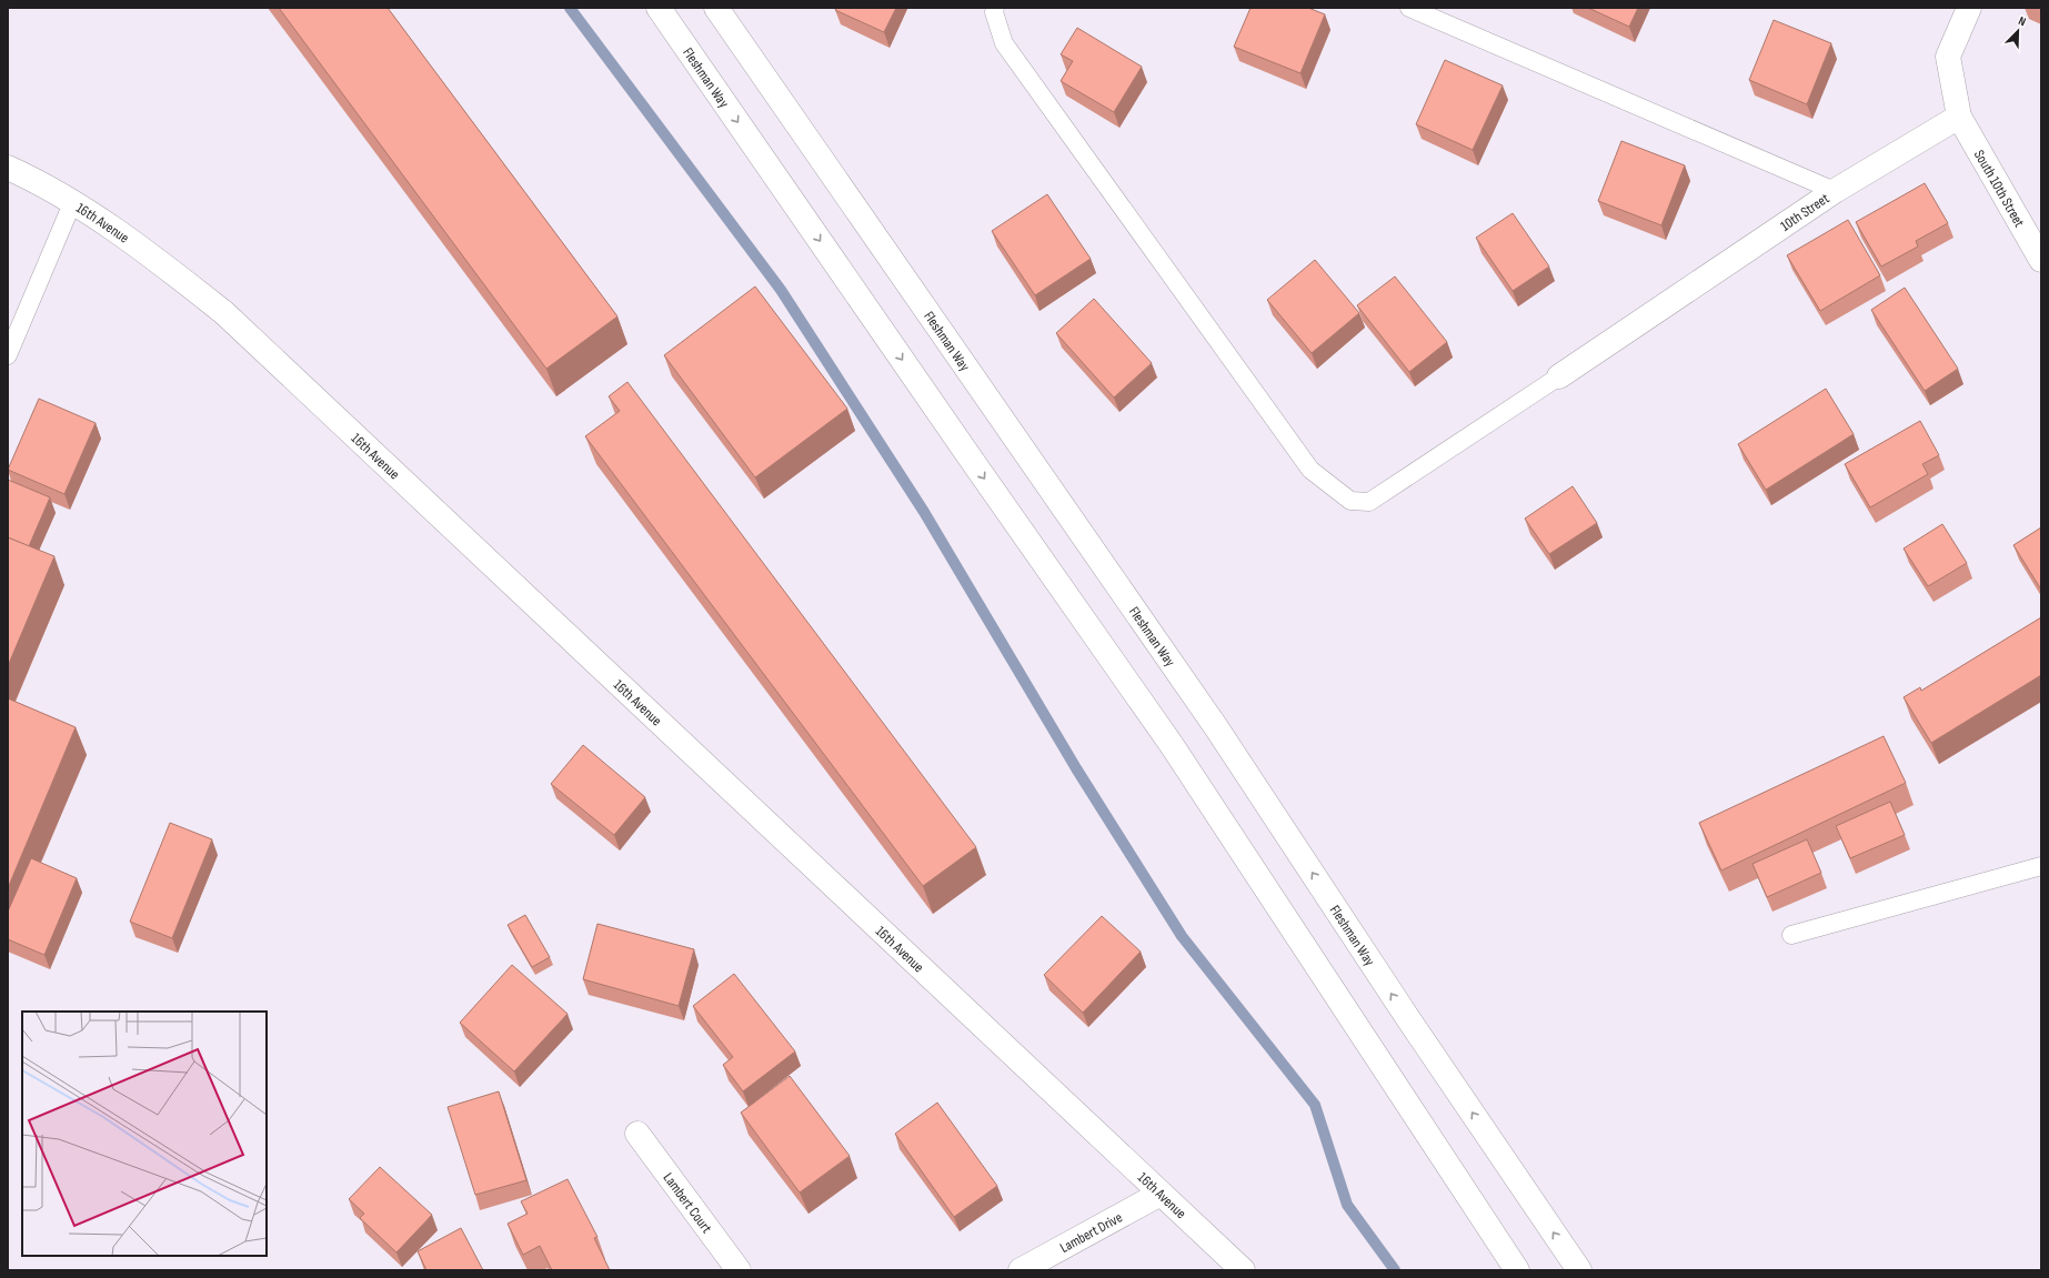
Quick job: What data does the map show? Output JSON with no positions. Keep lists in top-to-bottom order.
{
  "streets": {
    "main road": [
      "Fleshman Way",
      "South 10th Street",
      "10th Street",
      "16th Avenue",
      "Lambert Court",
      "Lambert Drive"
    ]
  },
  "crossings": [
    ["South 10th Street", "10th Street"],
    ["16th Avenue", "Lambert Drive"]
  ],
  "north": "top right"
}
